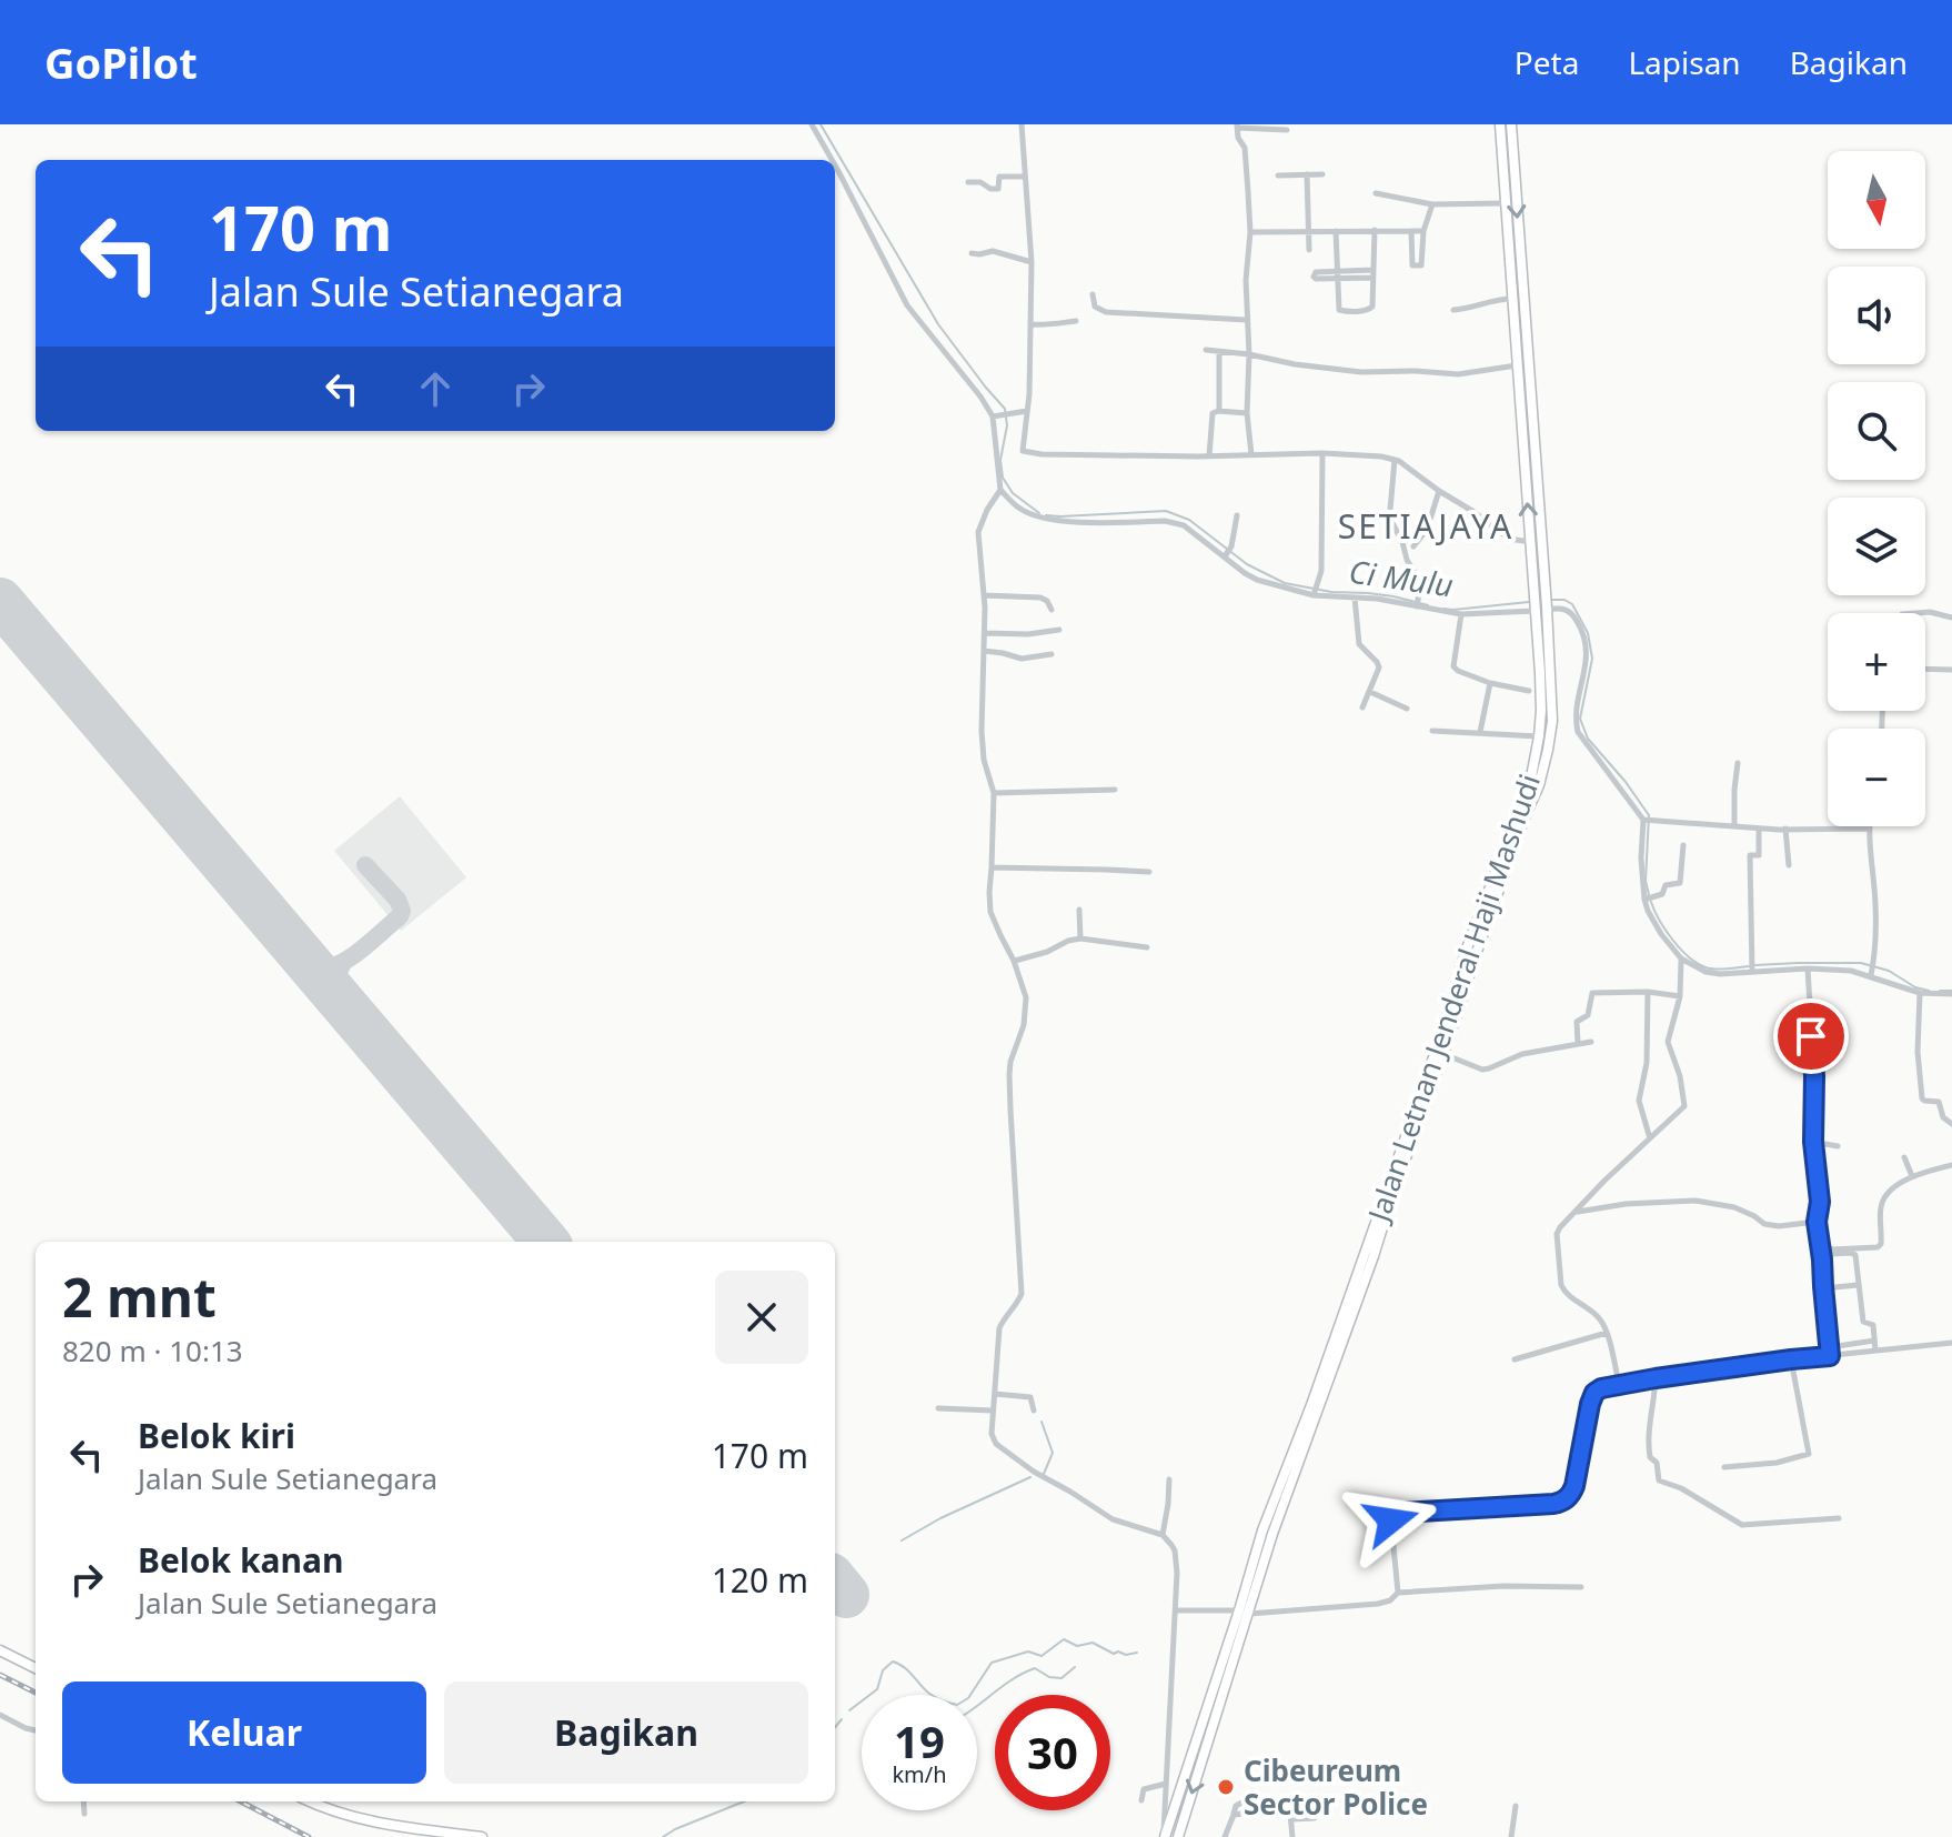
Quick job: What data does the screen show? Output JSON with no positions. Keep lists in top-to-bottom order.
{
  "streets": {
    "main road": ["Jalan Letnan Jenderal Haji Mashudi"]
  },
  "districts": ["SETIAJAYA"],
  "water": ["Ci Mulu"],
  "places": ["Cibeureum Sector Police"],
  "north": "bottom",
  "page": {
    "header": "GoPilot",
    "nav": ["Peta", "Lapisan", "Bagikan"],
    "map_buttons": ["+", "−"],
    "turn": ["170 m", "Jalan Sule Setianegara"],
    "heading": ["2 mnt", "820 m · 10:13"],
    "list": [
      {
        "name": "Belok kiri",
        "note": "Jalan Sule Setianegara",
        "value": "170 m"
      },
      {
        "name": "Belok kanan",
        "note": "Jalan Sule Setianegara",
        "value": "120 m"
      }
    ],
    "buttons": ["Keluar", "Bagikan"],
    "speed": "19 km/h",
    "limit": "30"
  }
}
